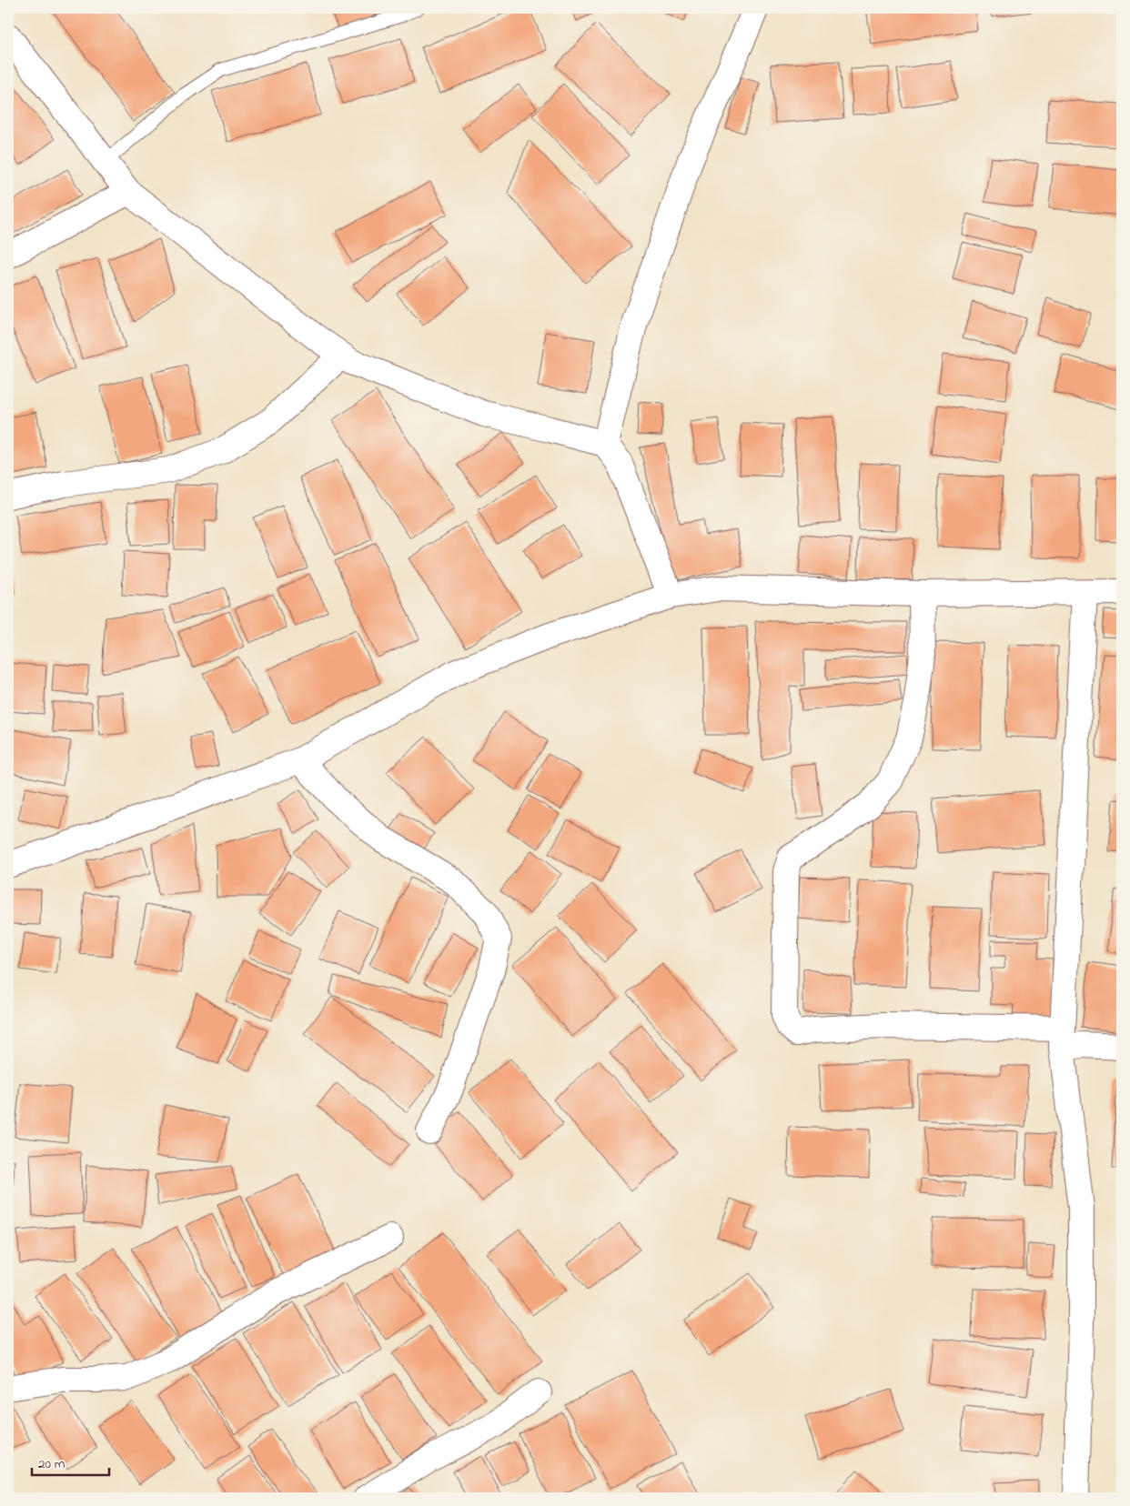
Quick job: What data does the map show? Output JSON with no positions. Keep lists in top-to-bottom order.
{
  "scale_bar": "20 m"
}
